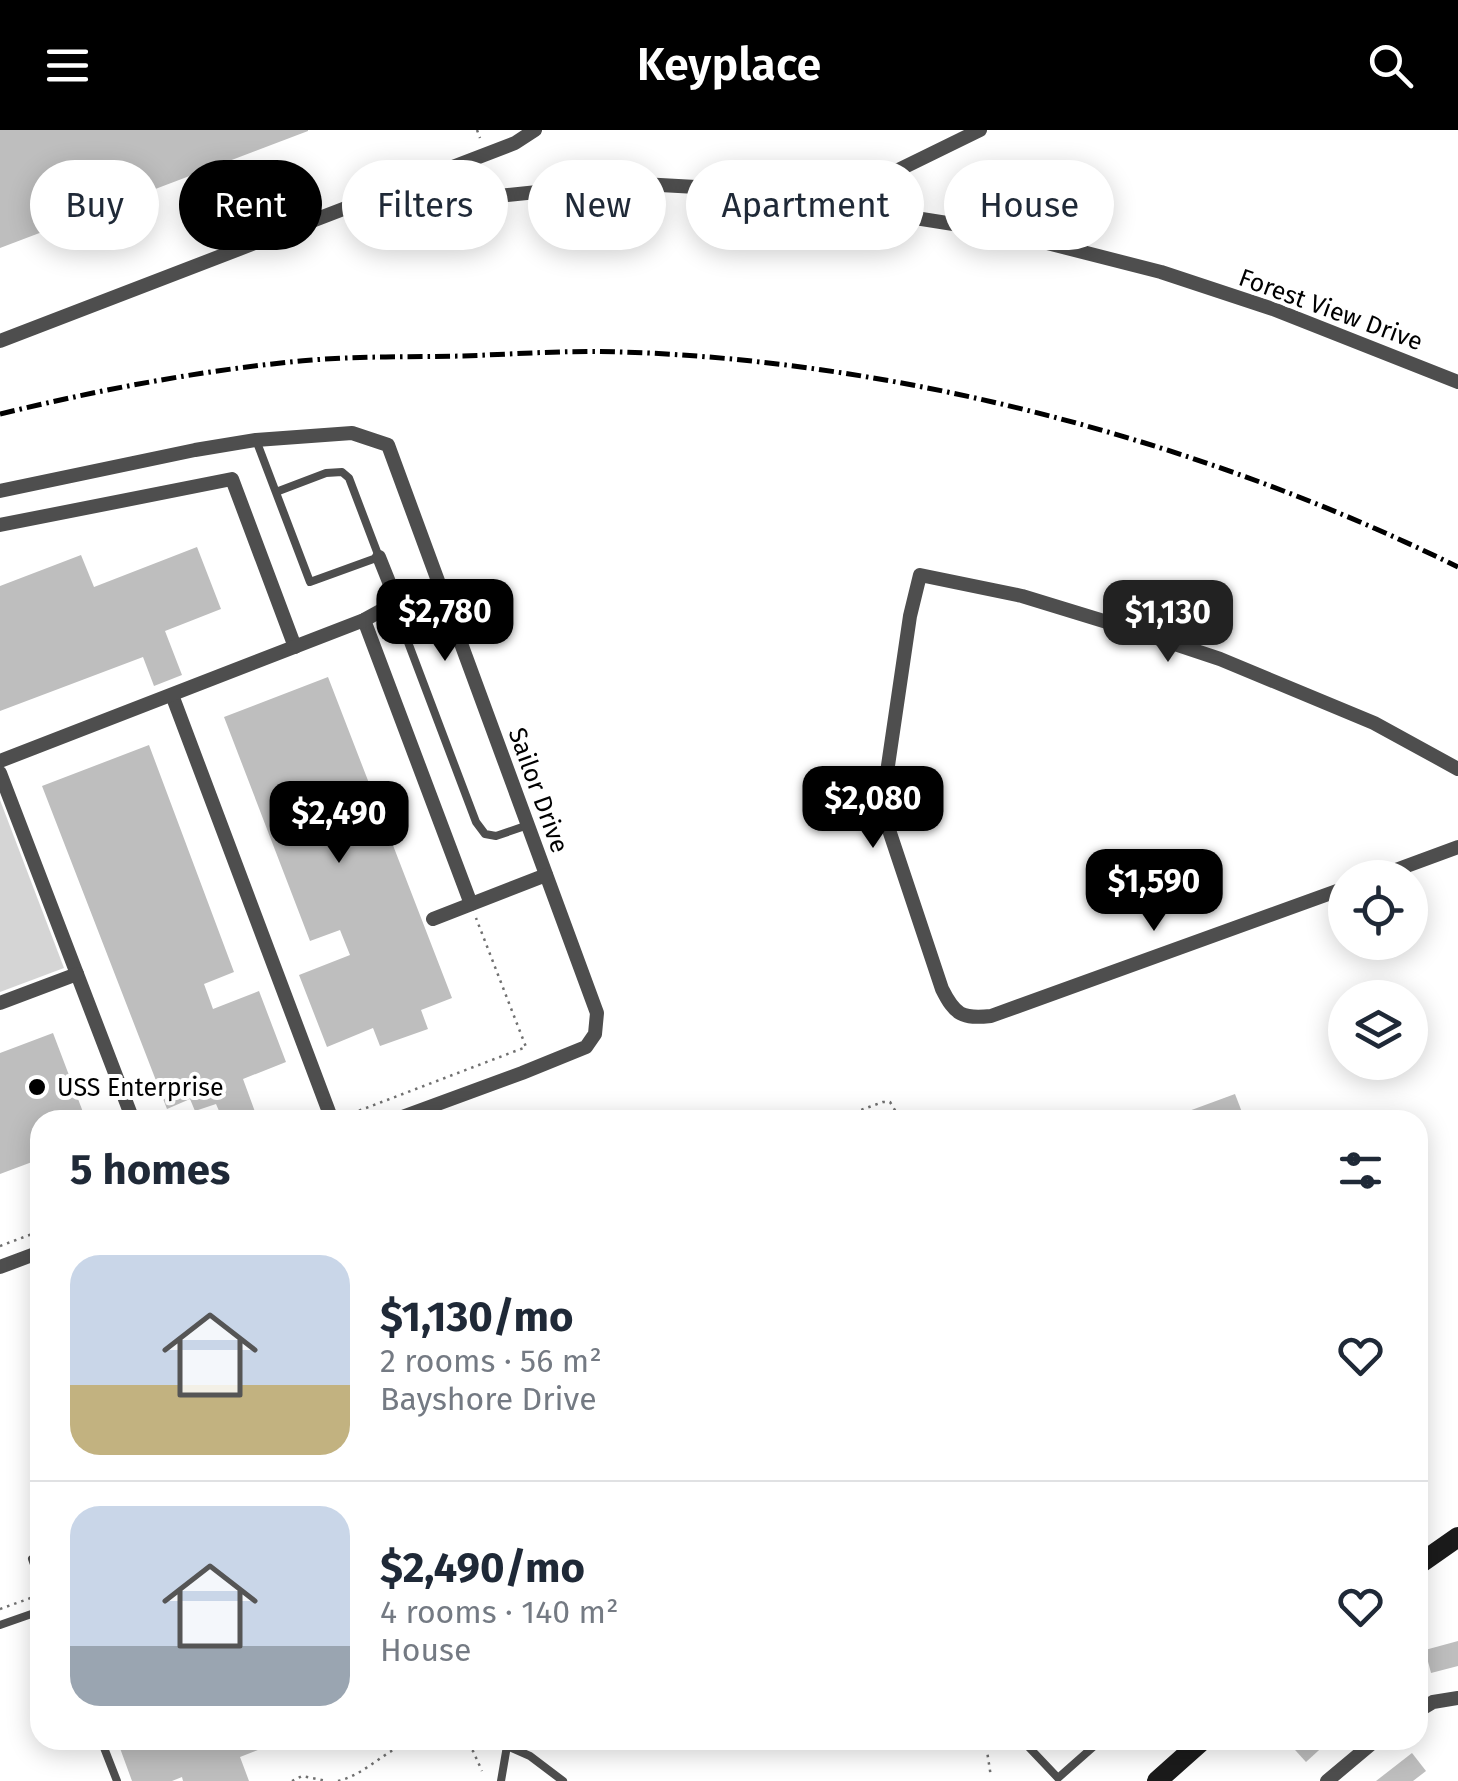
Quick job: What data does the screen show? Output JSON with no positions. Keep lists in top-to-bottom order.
{
  "streets": {
    "street": ["Forest View Drive", "Sailor Drive"]
  },
  "places": ["USS Enterprise"],
  "page": {
    "header": "Keyplace",
    "chip": [
      "Buy",
      "Rent",
      "Filters",
      "New",
      "Apartment",
      "House"
    ],
    "price": [
      "$2,780",
      "$1,130",
      "$2,080",
      "$2,490",
      "$1,590"
    ],
    "heading": "5 homes",
    "list": [
      {
        "name": "$1,130/mo",
        "note": "2 rooms · 56 m² · Bayshore Drive"
      },
      {
        "name": "$2,490/mo",
        "note": "4 rooms · 140 m² · House"
      }
    ]
  }
}
